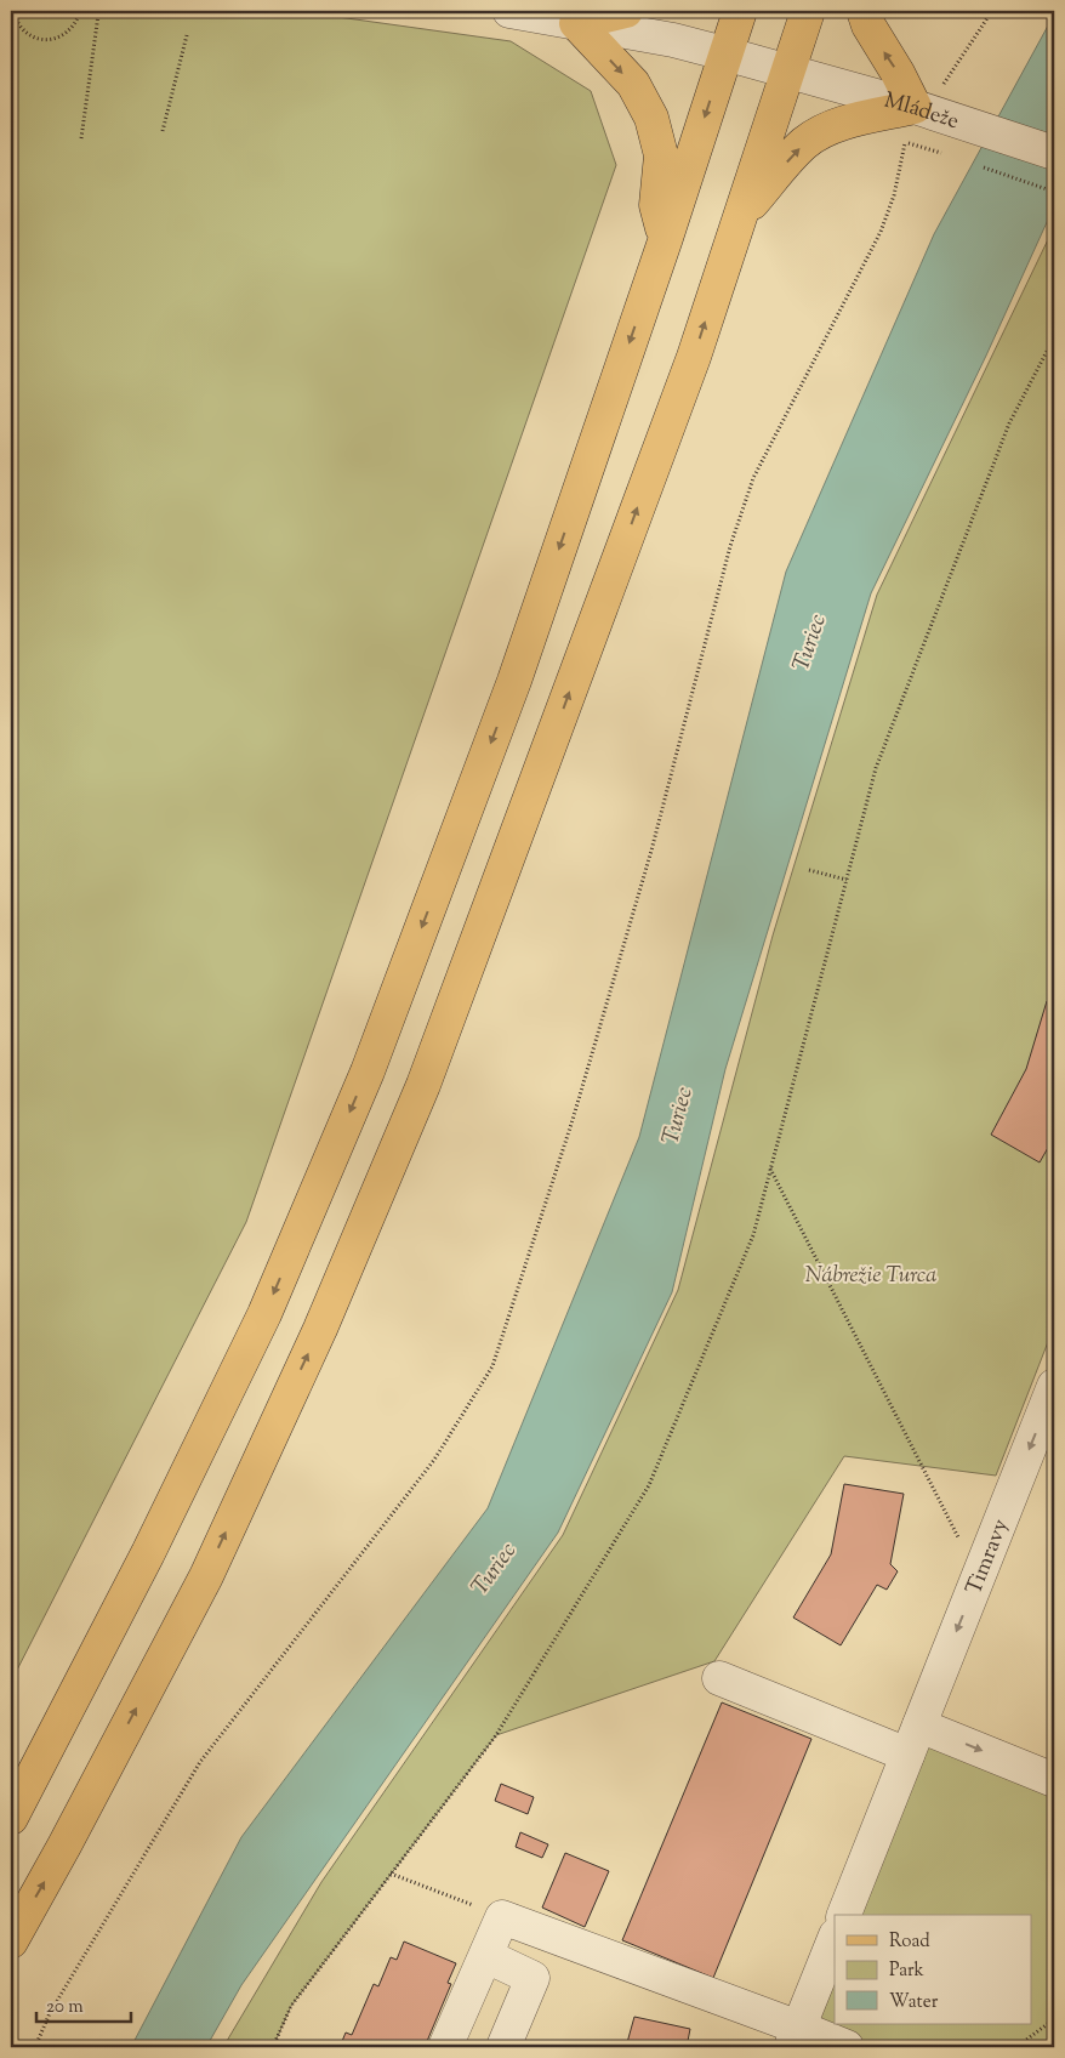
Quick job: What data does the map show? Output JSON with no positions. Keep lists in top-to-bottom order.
{
  "streets": {
    "street": ["Mládeže", "Timravy"]
  },
  "one_way": ["Timravy"],
  "water": ["Turiec"],
  "parks": ["Nábrežie Turca"],
  "legend": ["Road", "Park", "Water"],
  "scale_bar": "20 m"
}
